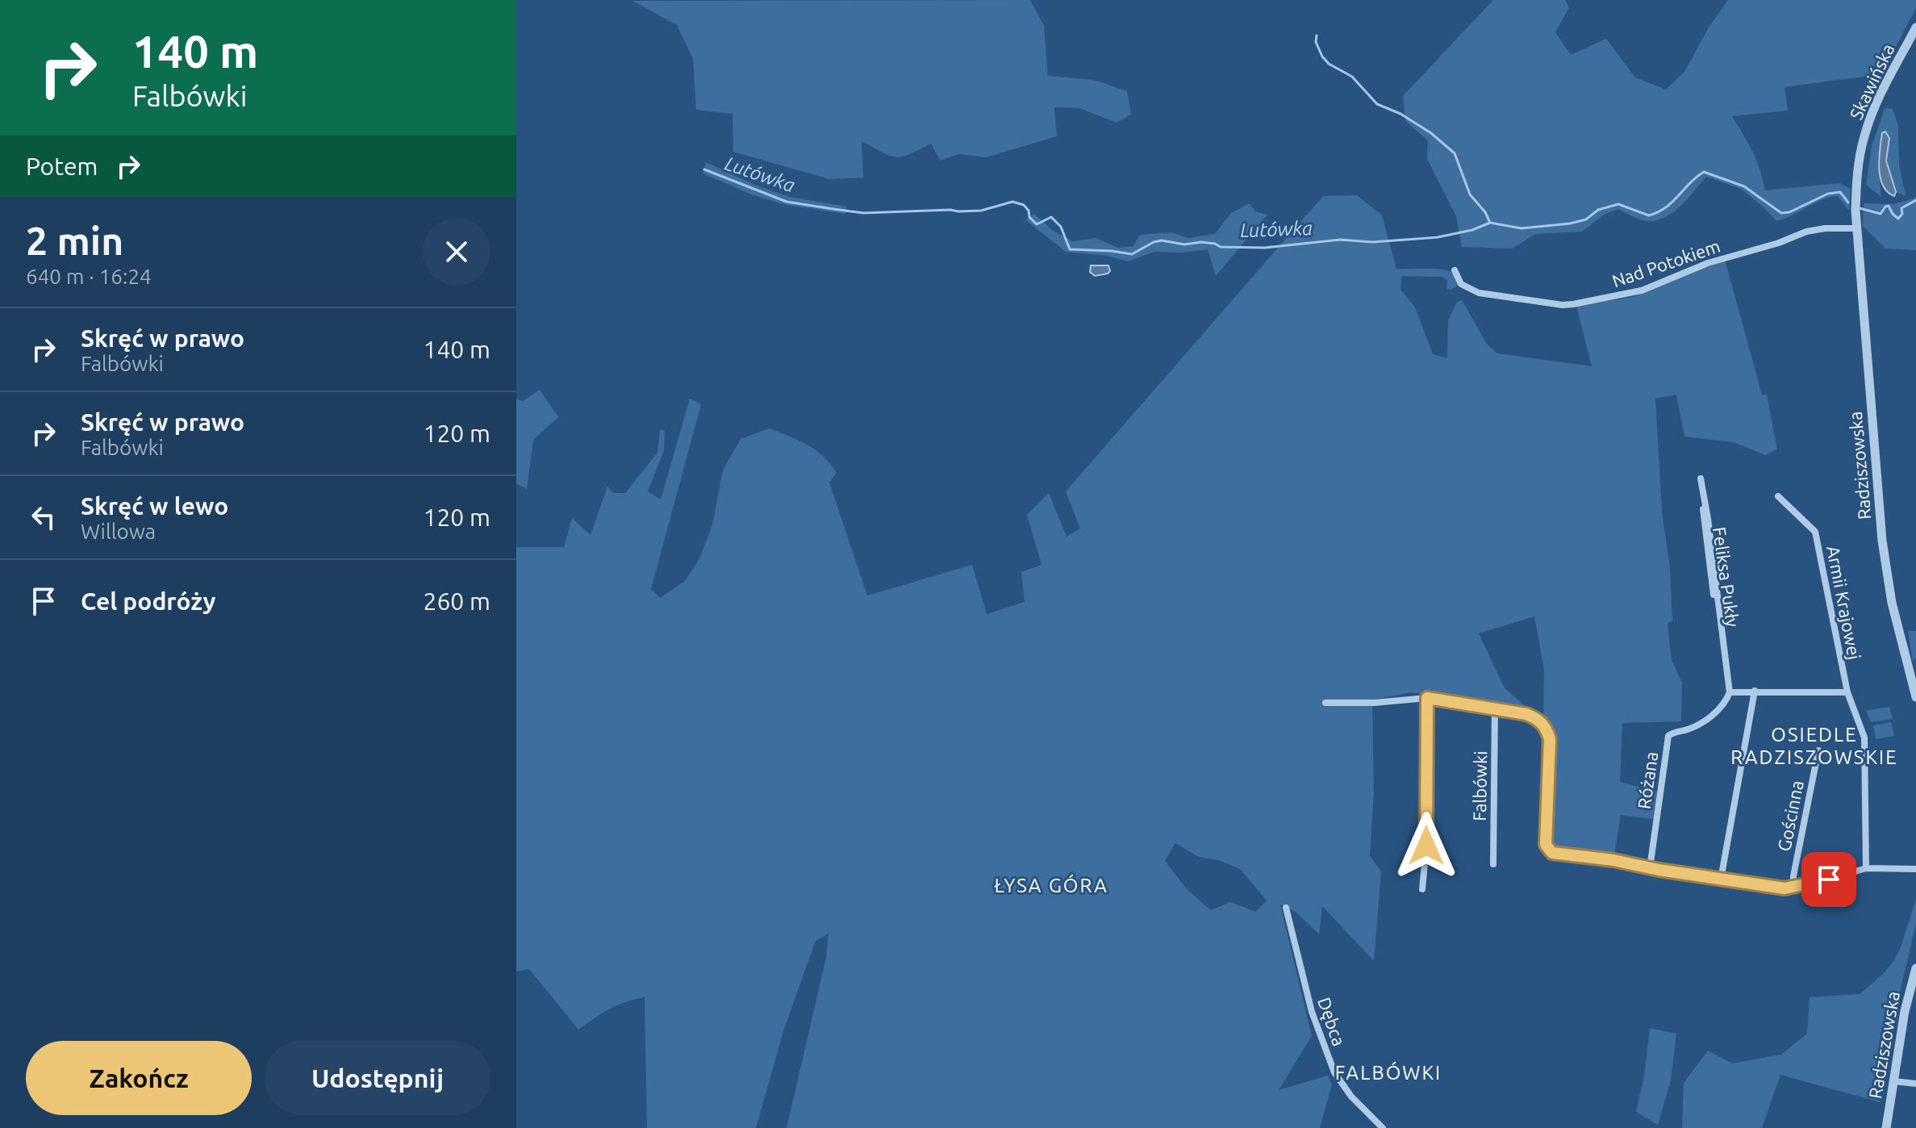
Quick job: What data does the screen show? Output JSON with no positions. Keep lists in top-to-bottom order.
{
  "streets": {
    "street": [
      "Skawińska",
      "Nad Potokiem",
      "Radziszowska",
      "Feliksa Pukły",
      "Armii Krajowej",
      "Różana",
      "Falbówki",
      "Gościnna",
      "Dębca"
    ]
  },
  "crossings": [
    ["Skawińska", "Nad Potokiem"],
    ["Skawińska", "Radziszowska"],
    ["Nad Potokiem", "Radziszowska"],
    ["Feliksa Pukły", "Różana"]
  ],
  "districts": ["OSIEDLE RADZISZOWSKIE", "ŁYSA GÓRA", "FALBÓWKI"],
  "water": ["Lutówka"],
  "page": {
    "turn": ["140 m", "Falbówki"],
    "then": "Potem",
    "heading": ["2 min", "640 m · 16:24"],
    "list": [
      {
        "name": "Skręć w prawo",
        "note": "Falbówki",
        "value": "140 m"
      },
      {
        "name": "Skręć w prawo",
        "note": "Falbówki",
        "value": "120 m"
      },
      {
        "name": "Skręć w lewo",
        "note": "Willowa",
        "value": "120 m"
      },
      {
        "name": "Cel podróży",
        "value": "260 m"
      }
    ],
    "buttons": ["Zakończ", "Udostępnij"]
  }
}
